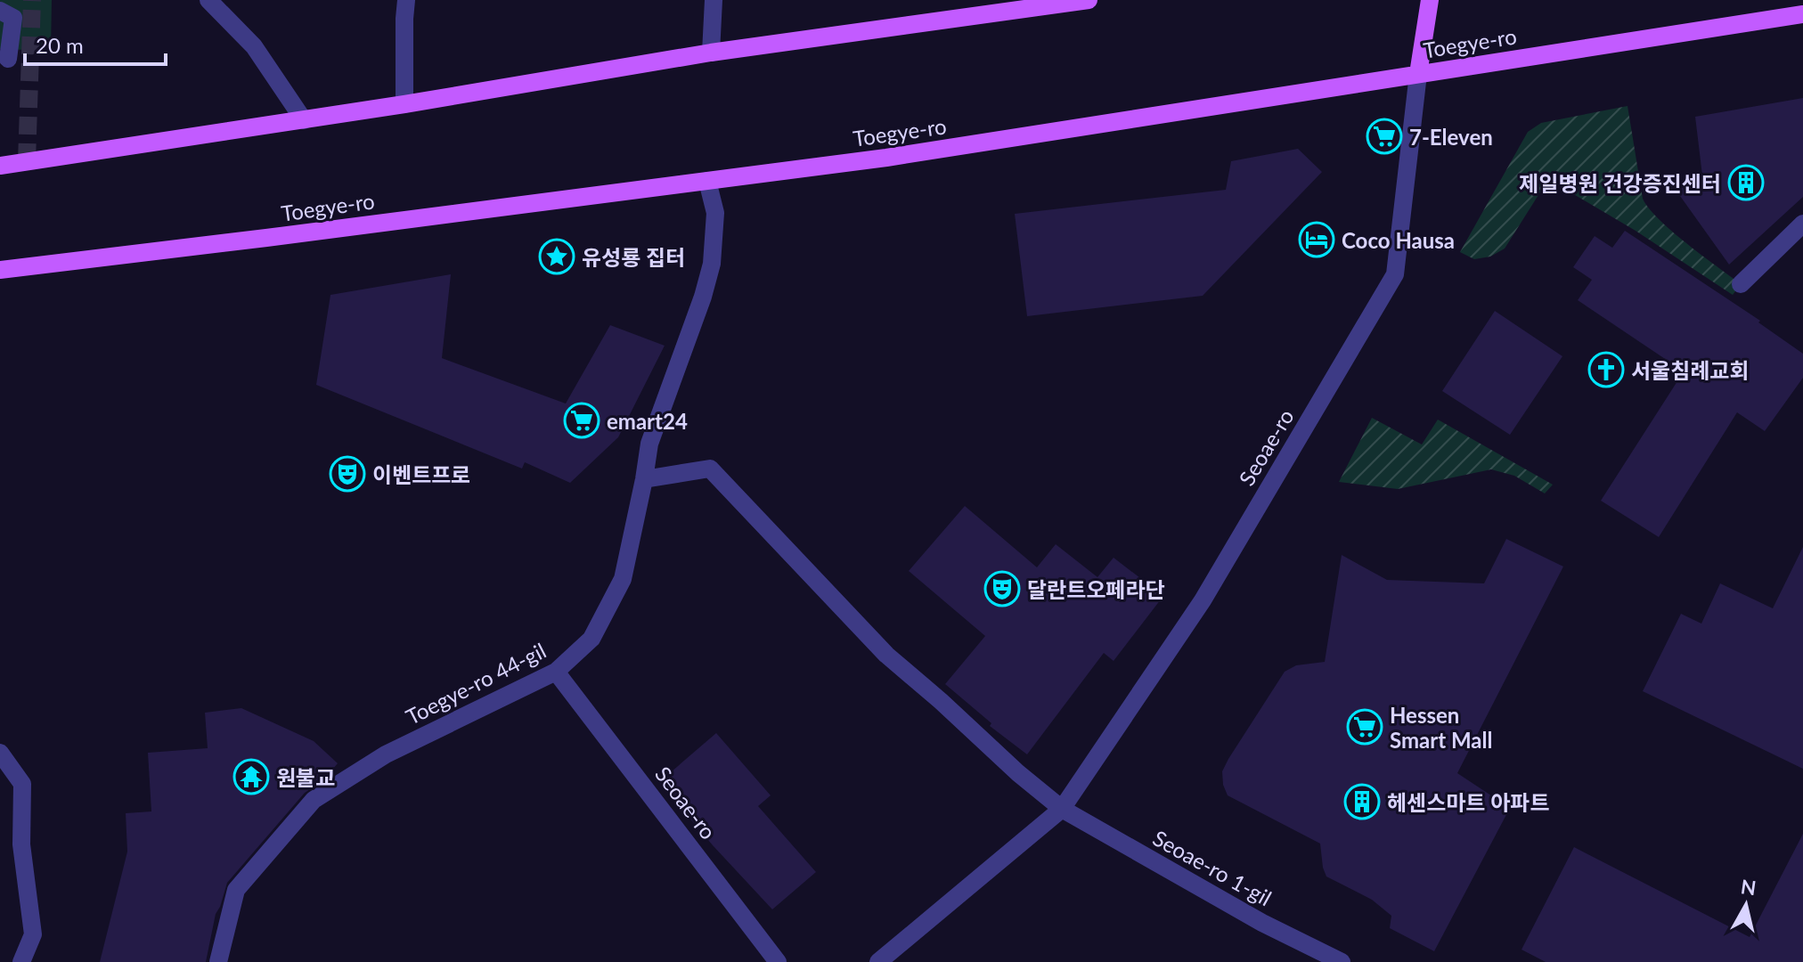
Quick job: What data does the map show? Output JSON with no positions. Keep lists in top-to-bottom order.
{
  "streets": {
    "main road": ["Toegye-ro"],
    "street": ["Seoae-ro", "Toegye-ro 44-gil", "Seoae-ro 1-gil"]
  },
  "crossings": [
    ["Toegye-ro", "Seoae-ro"],
    ["Toegye-ro", "Toegye-ro 44-gil"],
    ["Seoae-ro", "Toegye-ro 44-gil"],
    ["Seoae-ro", "Seoae-ro 1-gil"]
  ],
  "places": {
    "supermarket": ["7-Eleven", "emart24", "Hessen Smart Mall"],
    "building": ["제일병원 건강증진센터", "헤센스마트 아파트"],
    "hotel": ["Coco Hausa"],
    "place": ["유성룡 집터"],
    "church": ["서울침례교회"],
    "theatre": ["이벤트프로", "달란트오페라단"],
    "temple": ["원불교"]
  },
  "scale_bar": "20 m",
  "north": "top"
}
